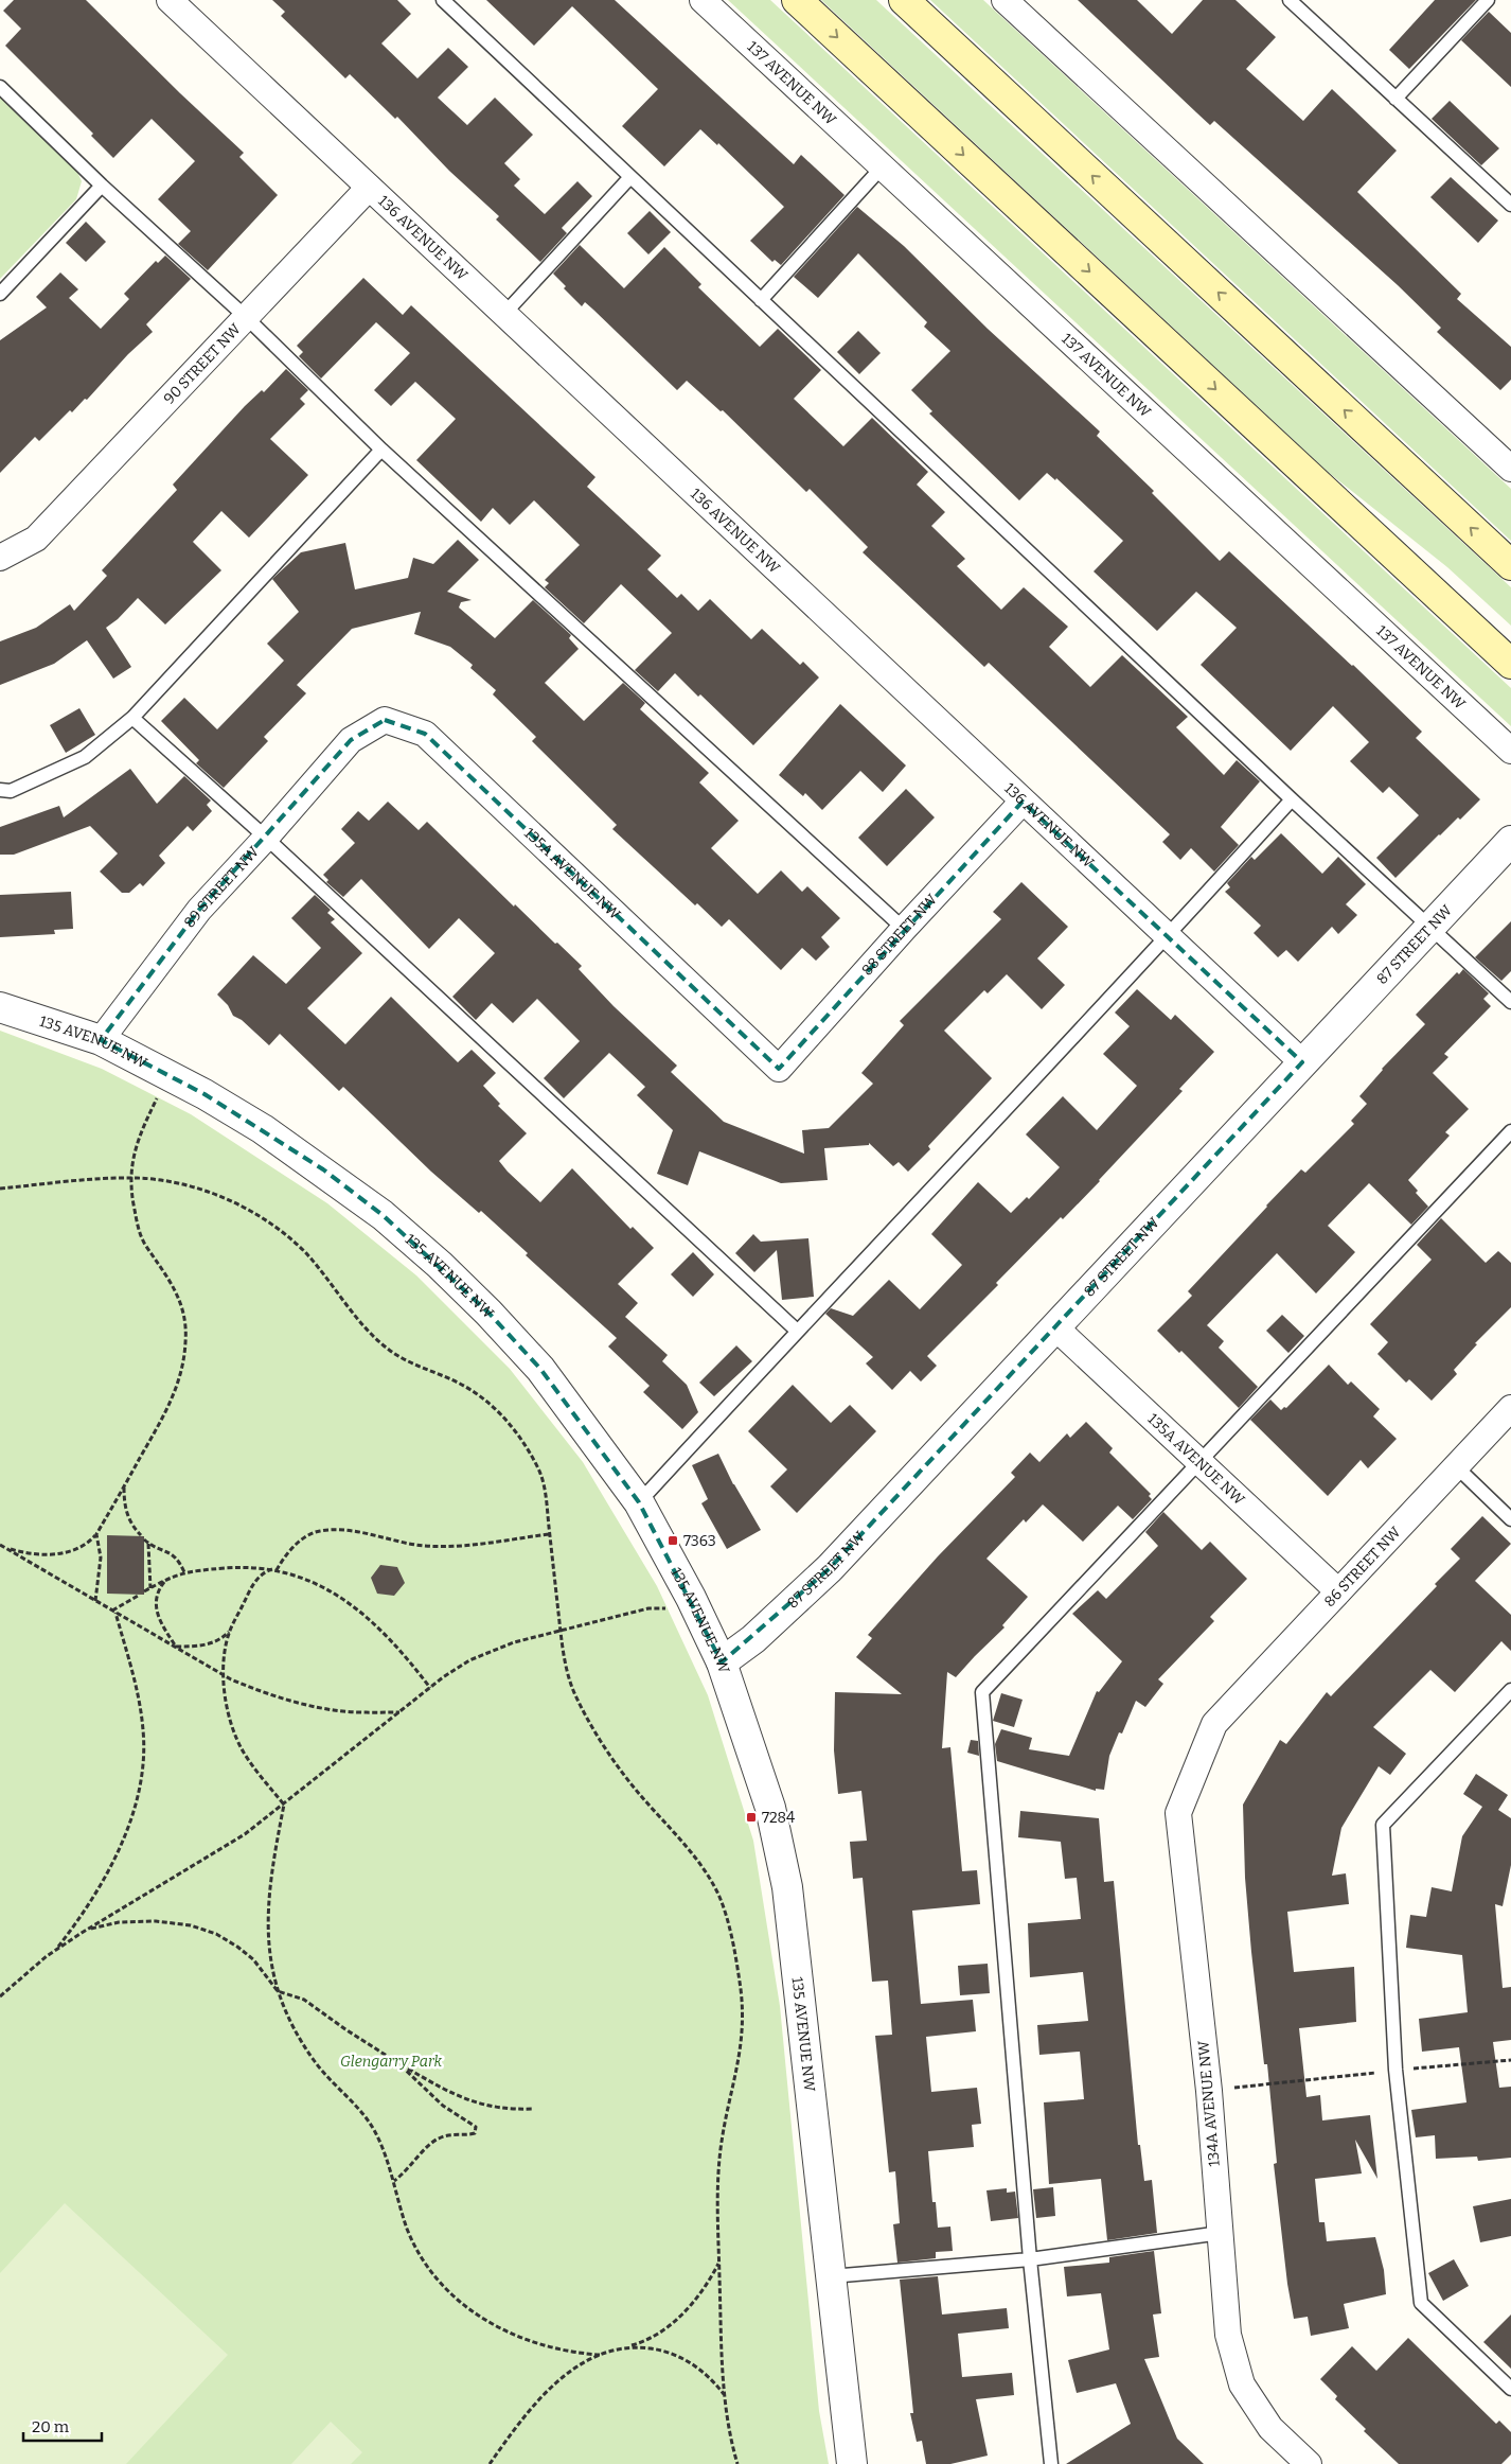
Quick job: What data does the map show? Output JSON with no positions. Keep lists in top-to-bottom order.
{
  "streets": {
    "street": [
      "137 AVENUE NW",
      "136 AVENUE NW",
      "90 STREET NW",
      "135A AVENUE NW",
      "89 STREET NW",
      "88 STREET NW",
      "87 STREET NW",
      "135 AVENUE NW",
      "86 STREET NW",
      "134A AVENUE NW"
    ]
  },
  "crossings": [
    ["136 AVENUE NW", "90 STREET NW"],
    ["136 AVENUE NW", "88 STREET NW"],
    ["136 AVENUE NW", "87 STREET NW"],
    ["135A AVENUE NW", "89 STREET NW"],
    ["135A AVENUE NW", "88 STREET NW"],
    ["135A AVENUE NW", "87 STREET NW"],
    ["135A AVENUE NW", "86 STREET NW"],
    ["89 STREET NW", "135 AVENUE NW"],
    ["87 STREET NW", "135 AVENUE NW"],
    ["86 STREET NW", "134A AVENUE NW"]
  ],
  "parks": ["Glengarry Park"],
  "places": {
    "transit": ["7363", "7284"]
  },
  "scale_bar": "20 m"
}
